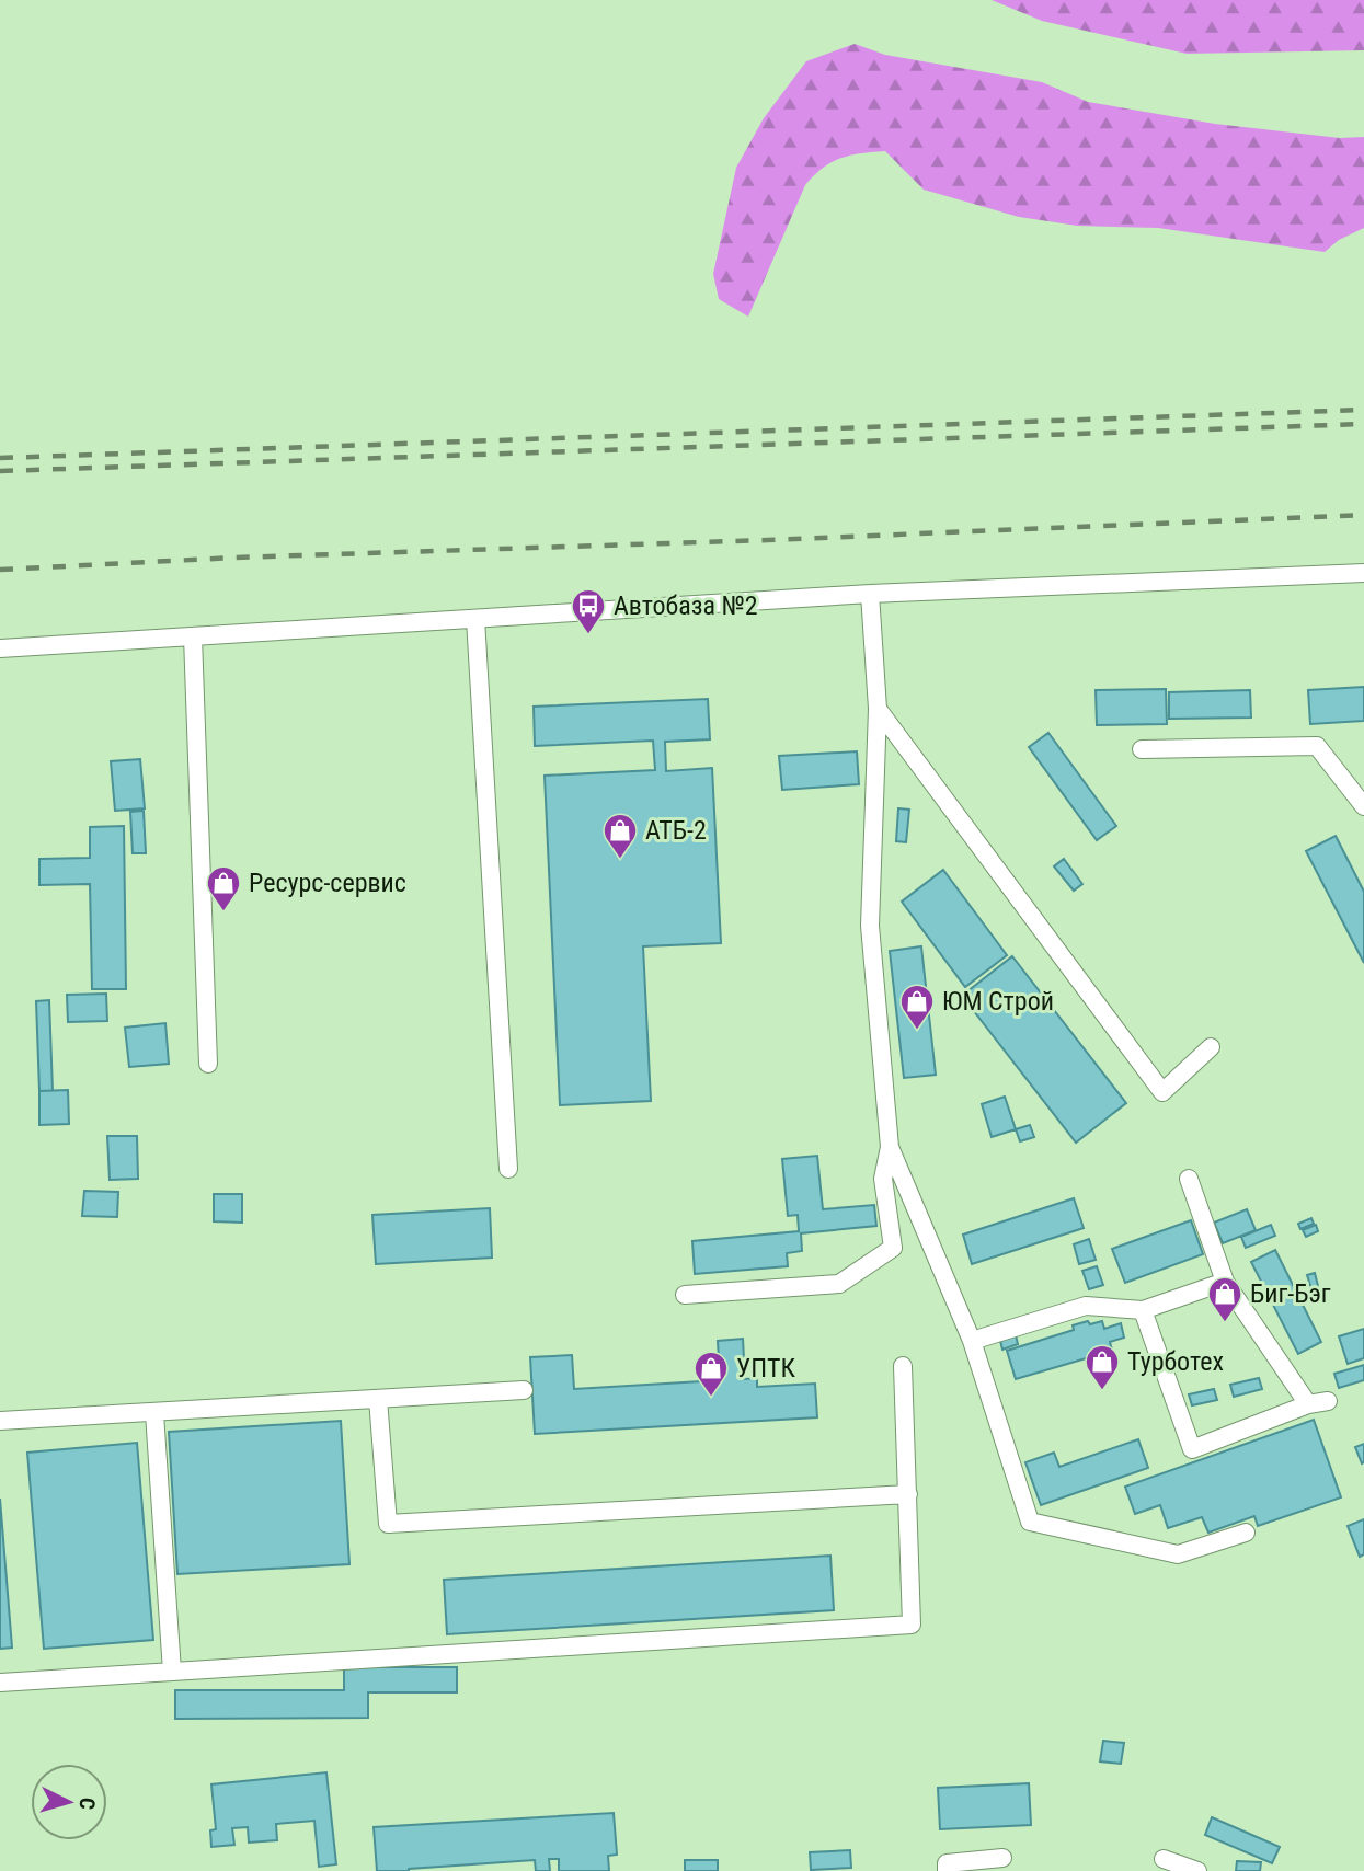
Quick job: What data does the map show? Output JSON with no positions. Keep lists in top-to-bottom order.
{
  "places": {
    "bus stop": ["Автобаза №2"],
    "shop": [
      "АТБ-2",
      "Ресурс-сервис",
      "ЮМ Строй",
      "Биг-Бэг",
      "Турботех",
      "УПТК"
    ]
  },
  "north": "right"
}
